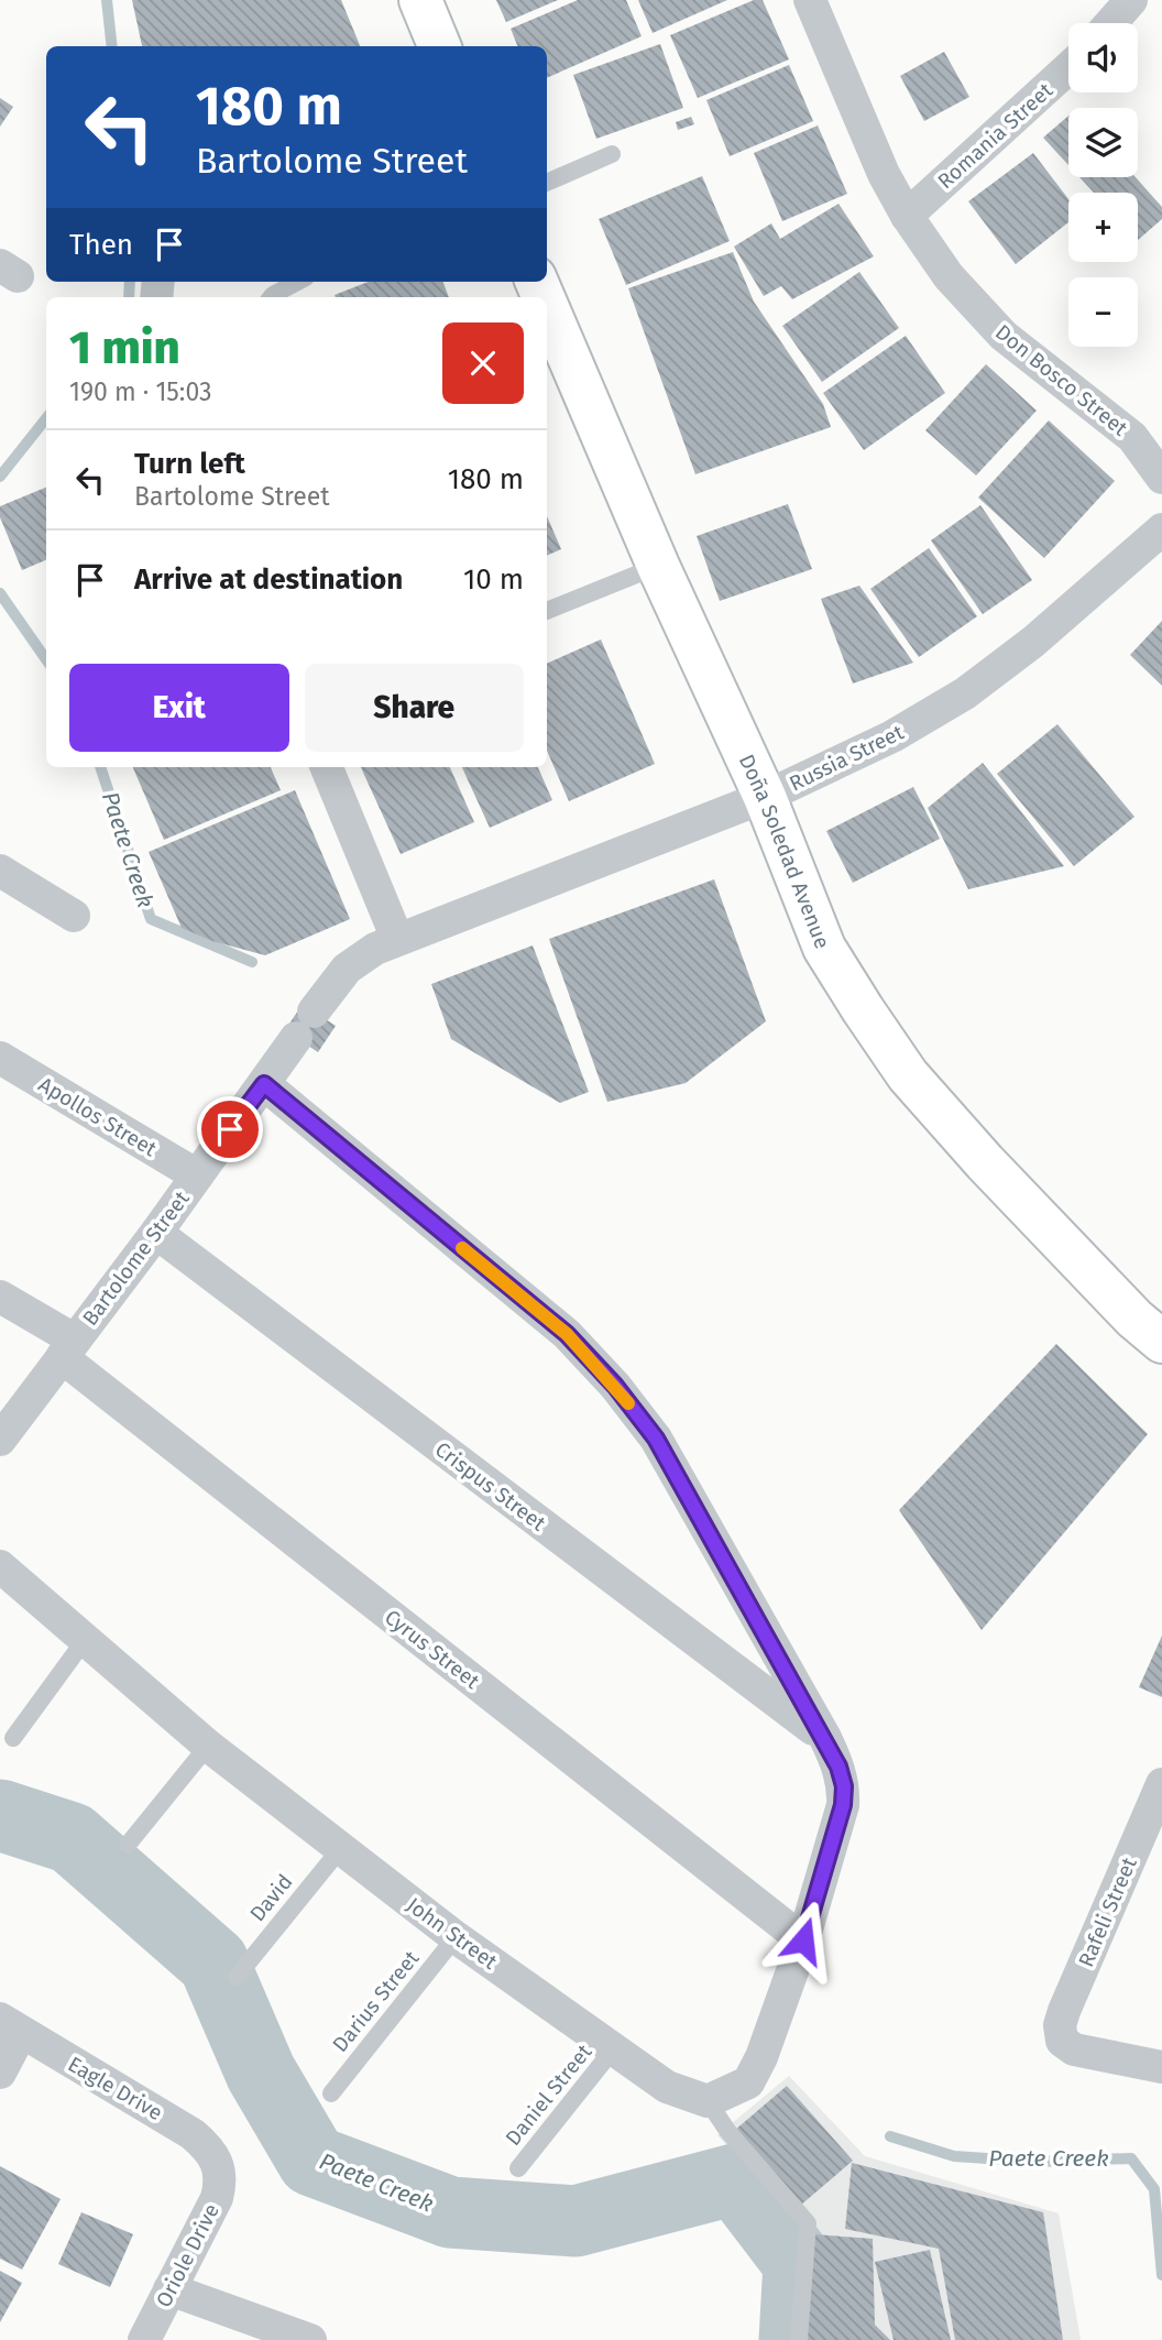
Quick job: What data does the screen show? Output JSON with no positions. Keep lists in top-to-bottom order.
{
  "streets": {
    "main road": ["Doña Soledad Avenue"],
    "street": [
      "Romania Street",
      "Don Bosco Street",
      "Russia Street",
      "Apollos Street",
      "Bartolome Street",
      "Crispus Street",
      "Cyrus Street",
      "Rafeli Street",
      "John Street",
      "Eagle Drive",
      "Oriole Drive"
    ],
    "lane": ["David", "Darius Street", "Daniel Street"]
  },
  "crossings": [
    ["Romania Street", "Don Bosco Street"],
    ["Russia Street", "Doña Soledad Avenue"],
    ["Russia Street", "Bartolome Street"],
    ["Apollos Street", "Bartolome Street"],
    ["Bartolome Street", "Crispus Street"],
    ["Bartolome Street", "Cyrus Street"],
    ["David", "John Street"],
    ["John Street", "Darius Street"],
    ["John Street", "Daniel Street"],
    ["Eagle Drive", "Oriole Drive"]
  ],
  "water": ["Paete Creek"],
  "page": {
    "map_buttons": ["+", "−"],
    "turn": ["180 m", "Bartolome Street"],
    "then": "Then",
    "heading": ["1 min", "190 m · 15:03"],
    "list": [
      {
        "name": "Turn left",
        "note": "Bartolome Street",
        "value": "180 m"
      },
      {
        "name": "Arrive at destination",
        "value": "10 m"
      }
    ],
    "buttons": ["Exit", "Share"]
  }
}
